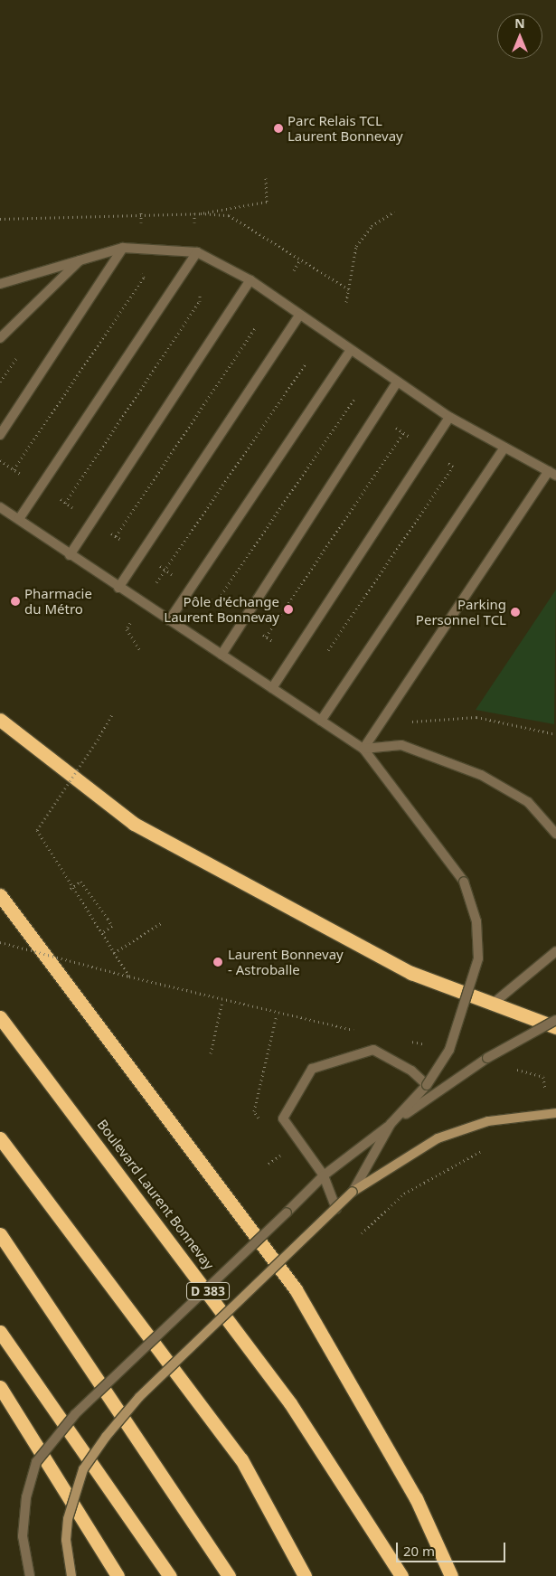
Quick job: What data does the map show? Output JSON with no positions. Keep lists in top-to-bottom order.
{
  "streets": {
    "highway": ["Boulevard Laurent Bonnevay", "D 383"]
  },
  "places": [
    "Parc Relais TCL Laurent Bonnevay",
    "Pharmacie du Métro",
    "Pôle d'échange Laurent Bonnevay",
    "Parking Personnel TCL",
    "Laurent Bonnevay - Astroballe"
  ],
  "scale_bar": "20 m",
  "north": "top"
}
